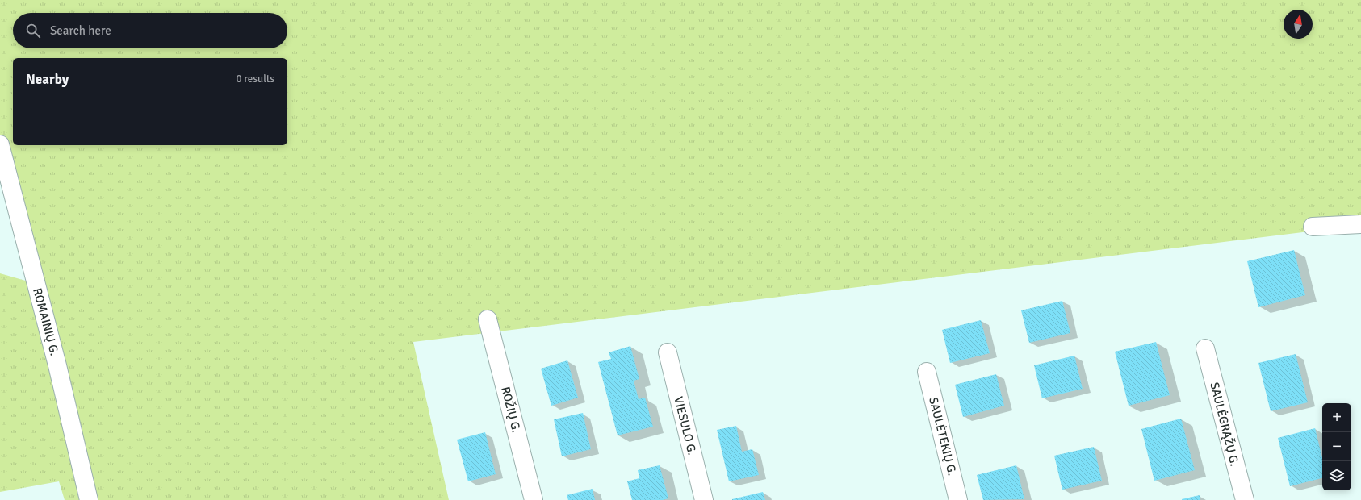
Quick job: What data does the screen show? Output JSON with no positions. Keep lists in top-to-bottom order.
{
  "streets": {
    "street": [
      "ROMAINIŲ G.",
      "ROŽIŲ G.",
      "SAULĖGRĄŽŲ G.",
      "VIESULO G.",
      "SAULĖTEKIŲ G."
    ]
  },
  "north": "top",
  "page": {
    "search": "Search here",
    "heading": ["Nearby", "0 results"],
    "map_buttons": ["+", "−"]
  }
}
